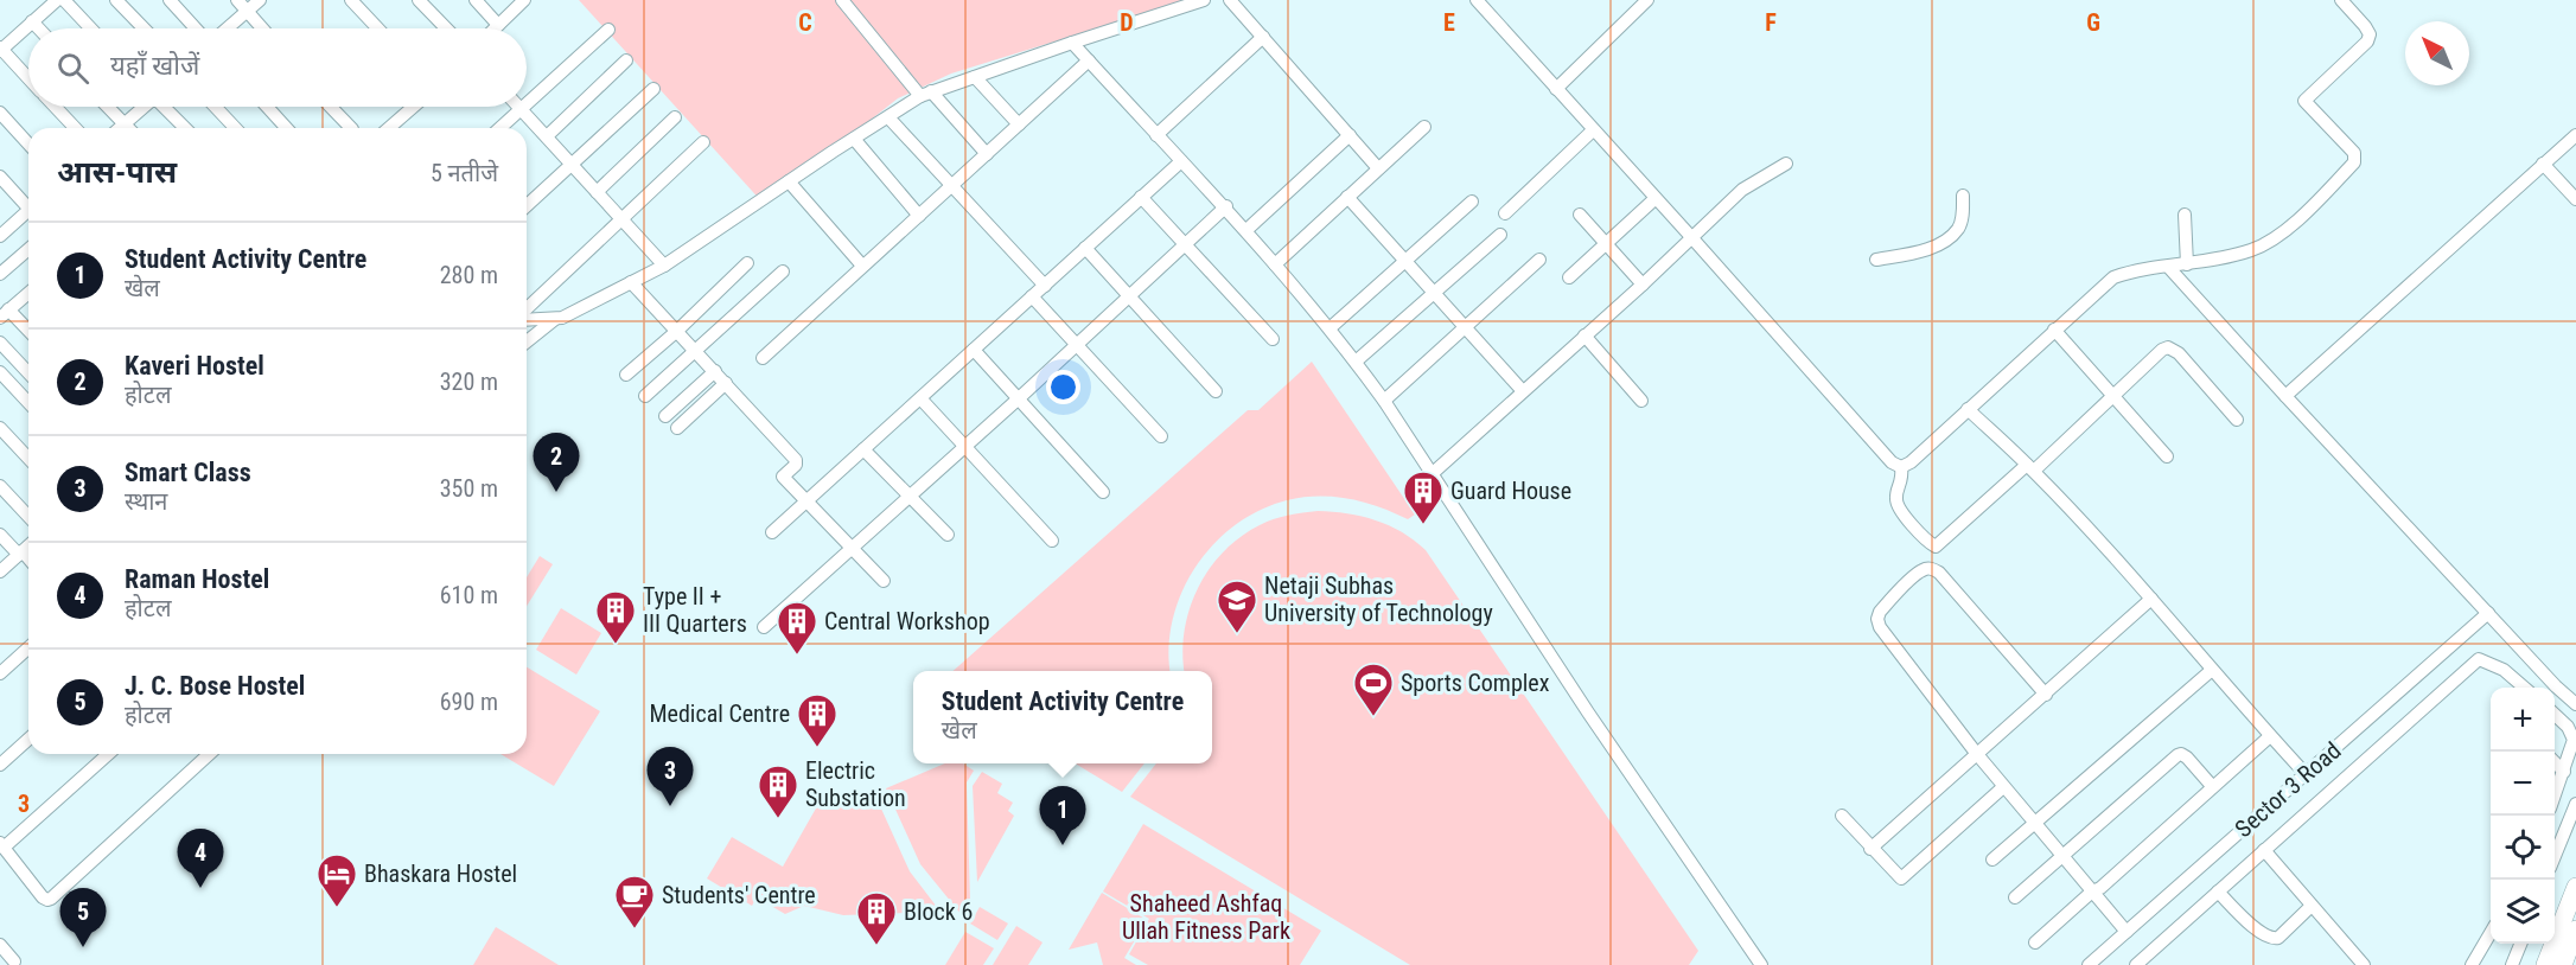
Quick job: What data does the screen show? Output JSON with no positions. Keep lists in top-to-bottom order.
{
  "streets": {
    "street": ["Sector 3 Road"]
  },
  "parks": ["Shaheed Ashfaq Ullah Fitness Park"],
  "places": {
    "building": [
      "Guard House",
      "Type II + III Quarters",
      "Central Workshop",
      "Medical Centre",
      "Electric Substation",
      "Block 6"
    ],
    "school or university": ["Netaji Subhas University of Technology"],
    "sports": ["Sports Complex"],
    "hotel": ["Bhaskara Hostel"],
    "cafe": ["Students' Centre"]
  },
  "north": "top left",
  "page": {
    "search": "यहाँ खोजें",
    "heading": ["आस-पास", "5 नतीजे"],
    "list": [
      {
        "mark": "1",
        "name": "Student Activity Centre",
        "note": "खेल",
        "value": "280 m"
      },
      {
        "mark": "2",
        "name": "Kaveri Hostel",
        "note": "होटल",
        "value": "320 m"
      },
      {
        "mark": "3",
        "name": "Smart Class",
        "note": "स्थान",
        "value": "350 m"
      },
      {
        "mark": "4",
        "name": "Raman Hostel",
        "note": "होटल",
        "value": "610 m"
      },
      {
        "mark": "5",
        "name": "J. C. Bose Hostel",
        "note": "होटल",
        "value": "690 m"
      }
    ],
    "pins": [
      "2",
      "3",
      "1",
      "4",
      "5"
    ],
    "popup": ["Student Activity Centre", "खेल"],
    "map_buttons": ["+", "−"]
  },
  "grid": {
    "columns": [
      "C",
      "D",
      "E",
      "F",
      "G"
    ],
    "rows": ["3"]
  }
}
